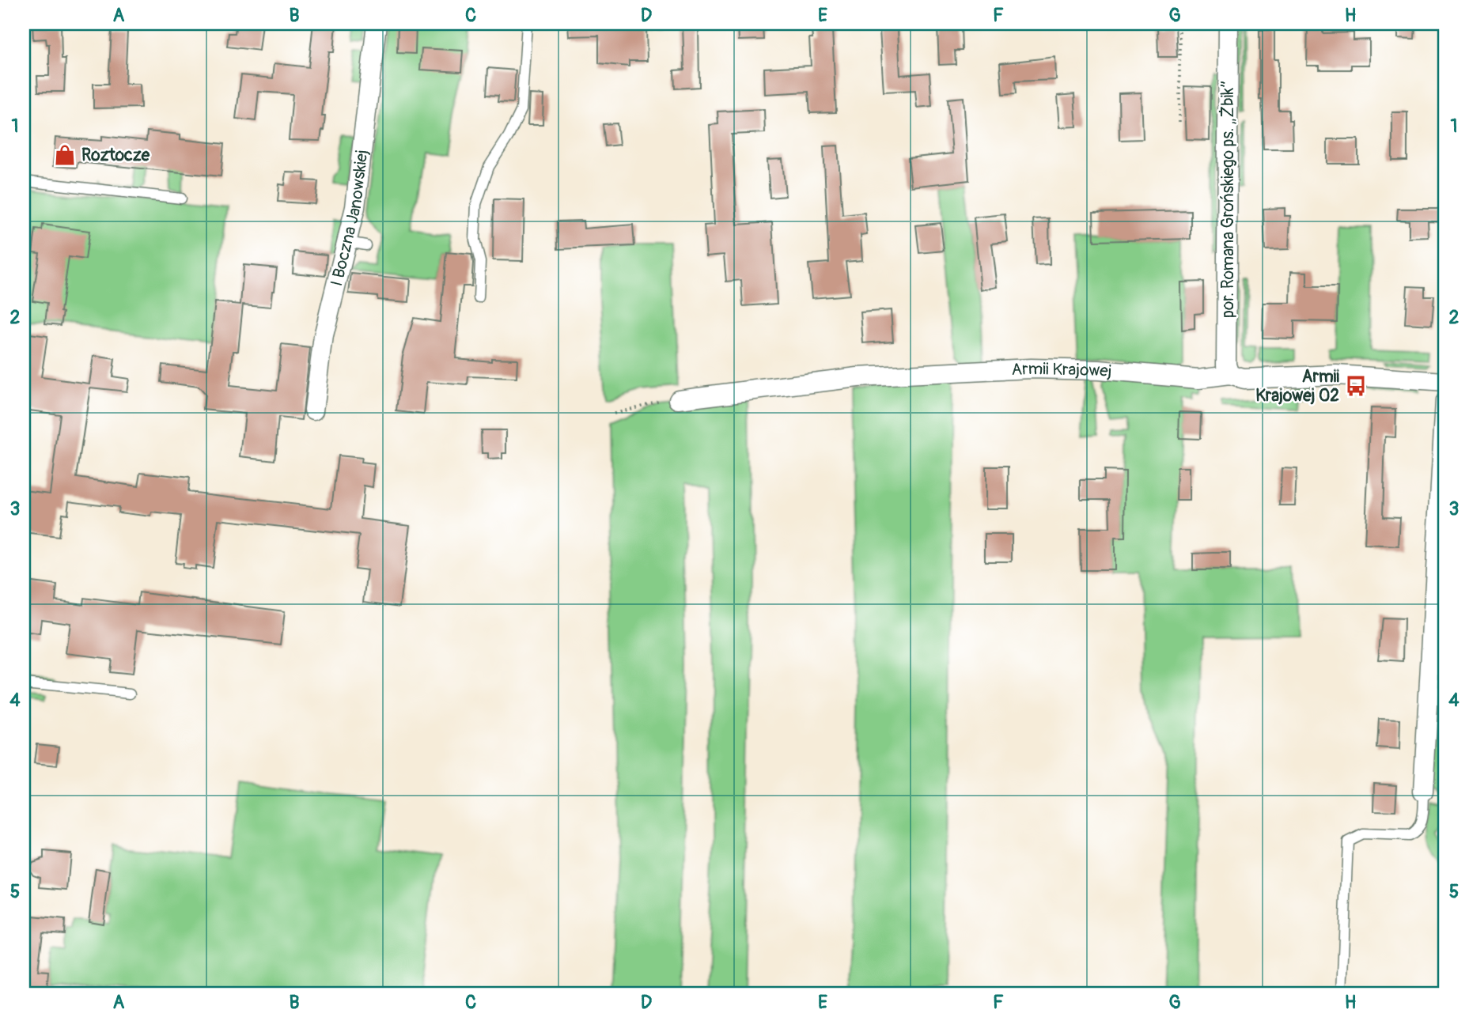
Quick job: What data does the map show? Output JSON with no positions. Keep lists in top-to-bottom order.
{
  "streets": {
    "street": ["por. Romana Grońskiego ps. „Żbik”", "I Boczna Janowskiej", "Armii Krajowej"]
  },
  "crossings": [
    ["por. Romana Grońskiego ps. „Żbik”", "Armii Krajowej"]
  ],
  "places": {
    "shop": ["Roztocze"],
    "bus stop": ["Armii Krajowej 02"]
  },
  "grid": {
    "columns": [
      "A",
      "B",
      "C",
      "D",
      "E",
      "F",
      "G",
      "H"
    ],
    "rows": [
      "1",
      "2",
      "3",
      "4",
      "5"
    ]
  }
}
